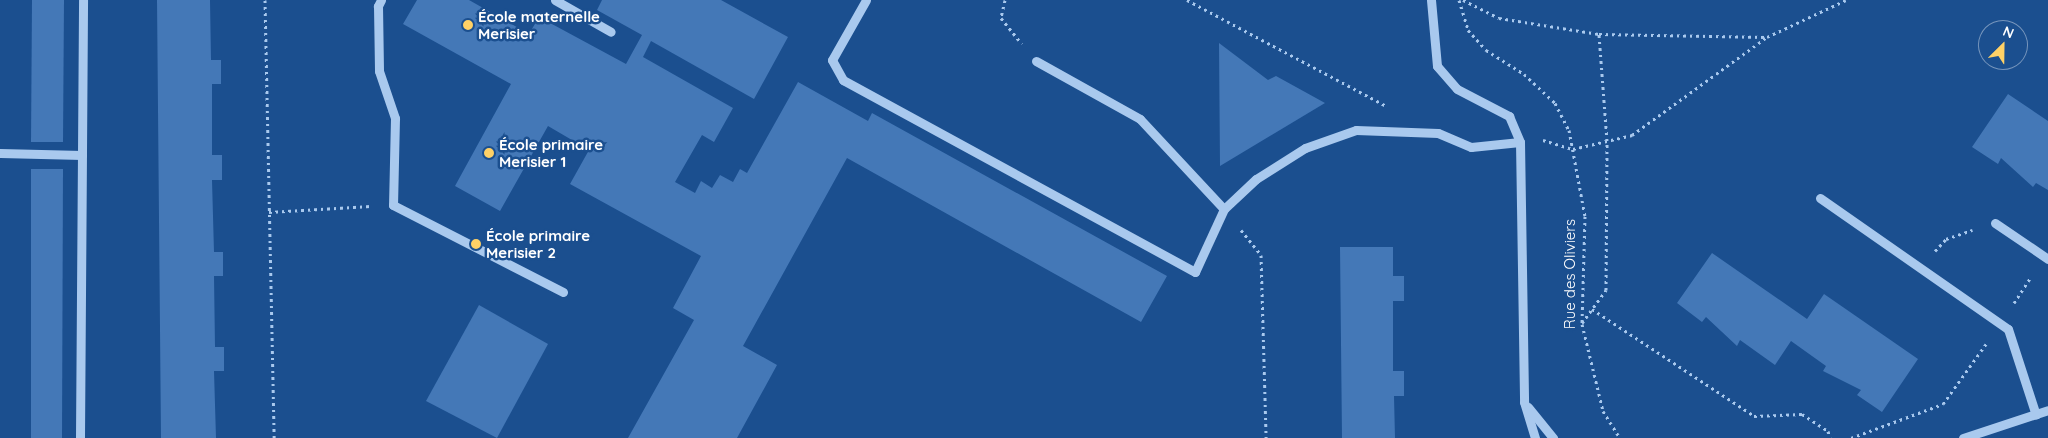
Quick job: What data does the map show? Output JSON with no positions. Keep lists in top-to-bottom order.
{
  "streets": {
    "path": ["Rue des Oliviers"]
  },
  "places": ["École maternelle Merisier", "École primaire Merisier 1", "École primaire Merisier 2"],
  "north": "top right"
}
